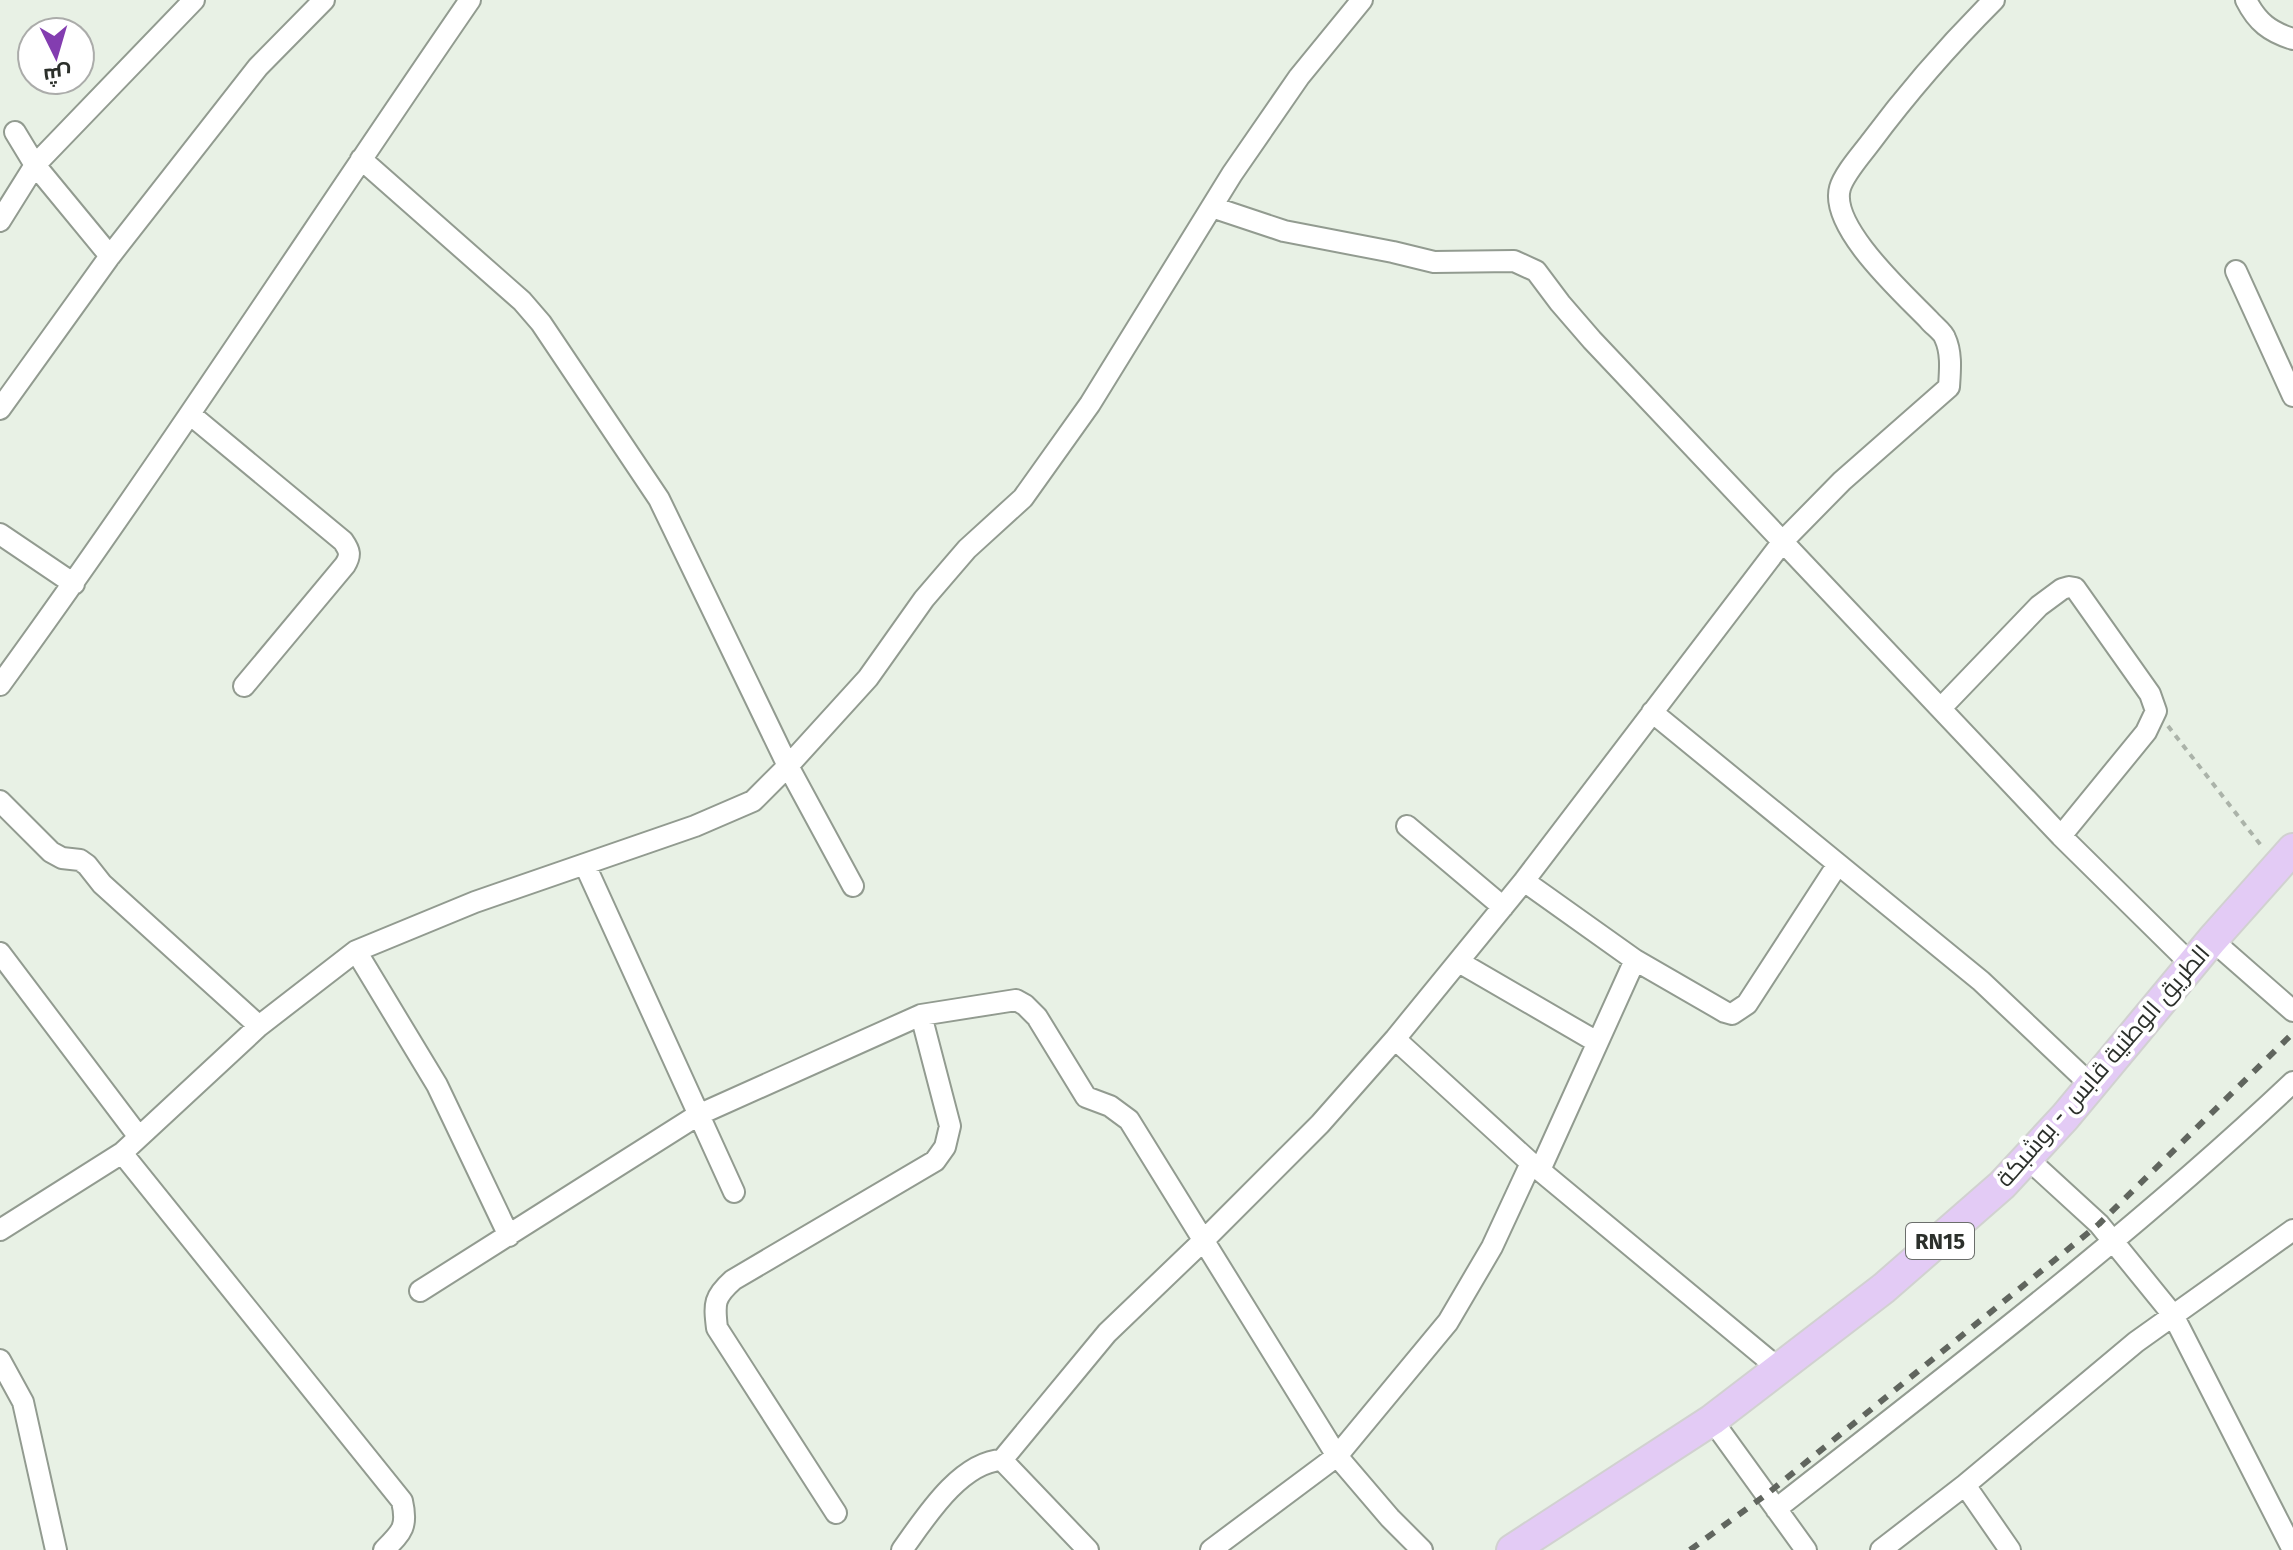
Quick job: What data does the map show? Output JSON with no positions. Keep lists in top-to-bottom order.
{
  "streets": {
    "main road": ["الطريق الوطنية قابس - بوشبكة", "RN15"]
  },
  "north": "bottom"
}
